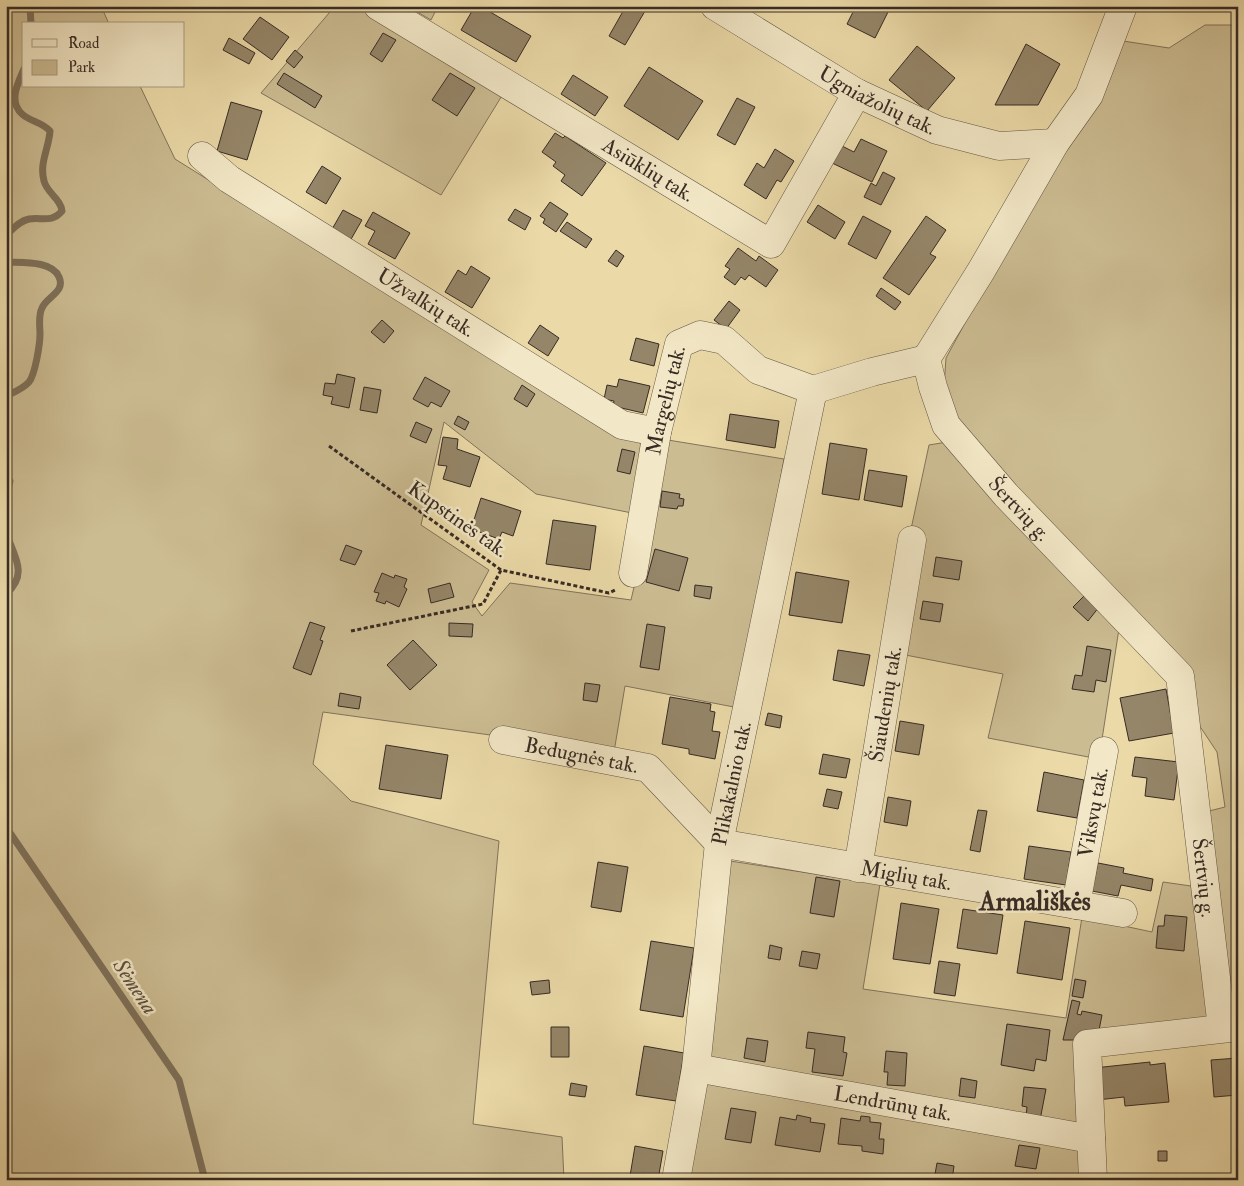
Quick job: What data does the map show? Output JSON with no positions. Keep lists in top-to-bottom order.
{
  "streets": {
    "street": [
      "Ugniažolių tak.",
      "Asiūklių tak.",
      "Užvalkių tak.",
      "Margelių tak.",
      "Šertvių g.",
      "Šiaudenių tak.",
      "Bedugnės tak.",
      "Plikakalnio tak.",
      "Viksvų tak.",
      "Miglių tak.",
      "Lendrūnų tak."
    ],
    "path": ["Kupstinės tak."]
  },
  "crossings": [
    ["Ugniažolių tak.", "Asiūklių tak."],
    ["Užvalkių tak.", "Margelių tak."],
    ["Margelių tak.", "Kupstinės tak."],
    ["Margelių tak.", "Plikakalnio tak."],
    ["Šertvių g.", "Lendrūnų tak."],
    ["Šiaudenių tak.", "Miglių tak."],
    ["Bedugnės tak.", "Plikakalnio tak."],
    ["Bedugnės tak.", "Miglių tak."],
    ["Plikakalnio tak.", "Miglių tak."],
    ["Plikakalnio tak.", "Lendrūnų tak."],
    ["Viksvų tak.", "Miglių tak."]
  ],
  "districts": ["Armališkės"],
  "water": ["Sėmena"],
  "legend": ["Road", "Park"]
}
